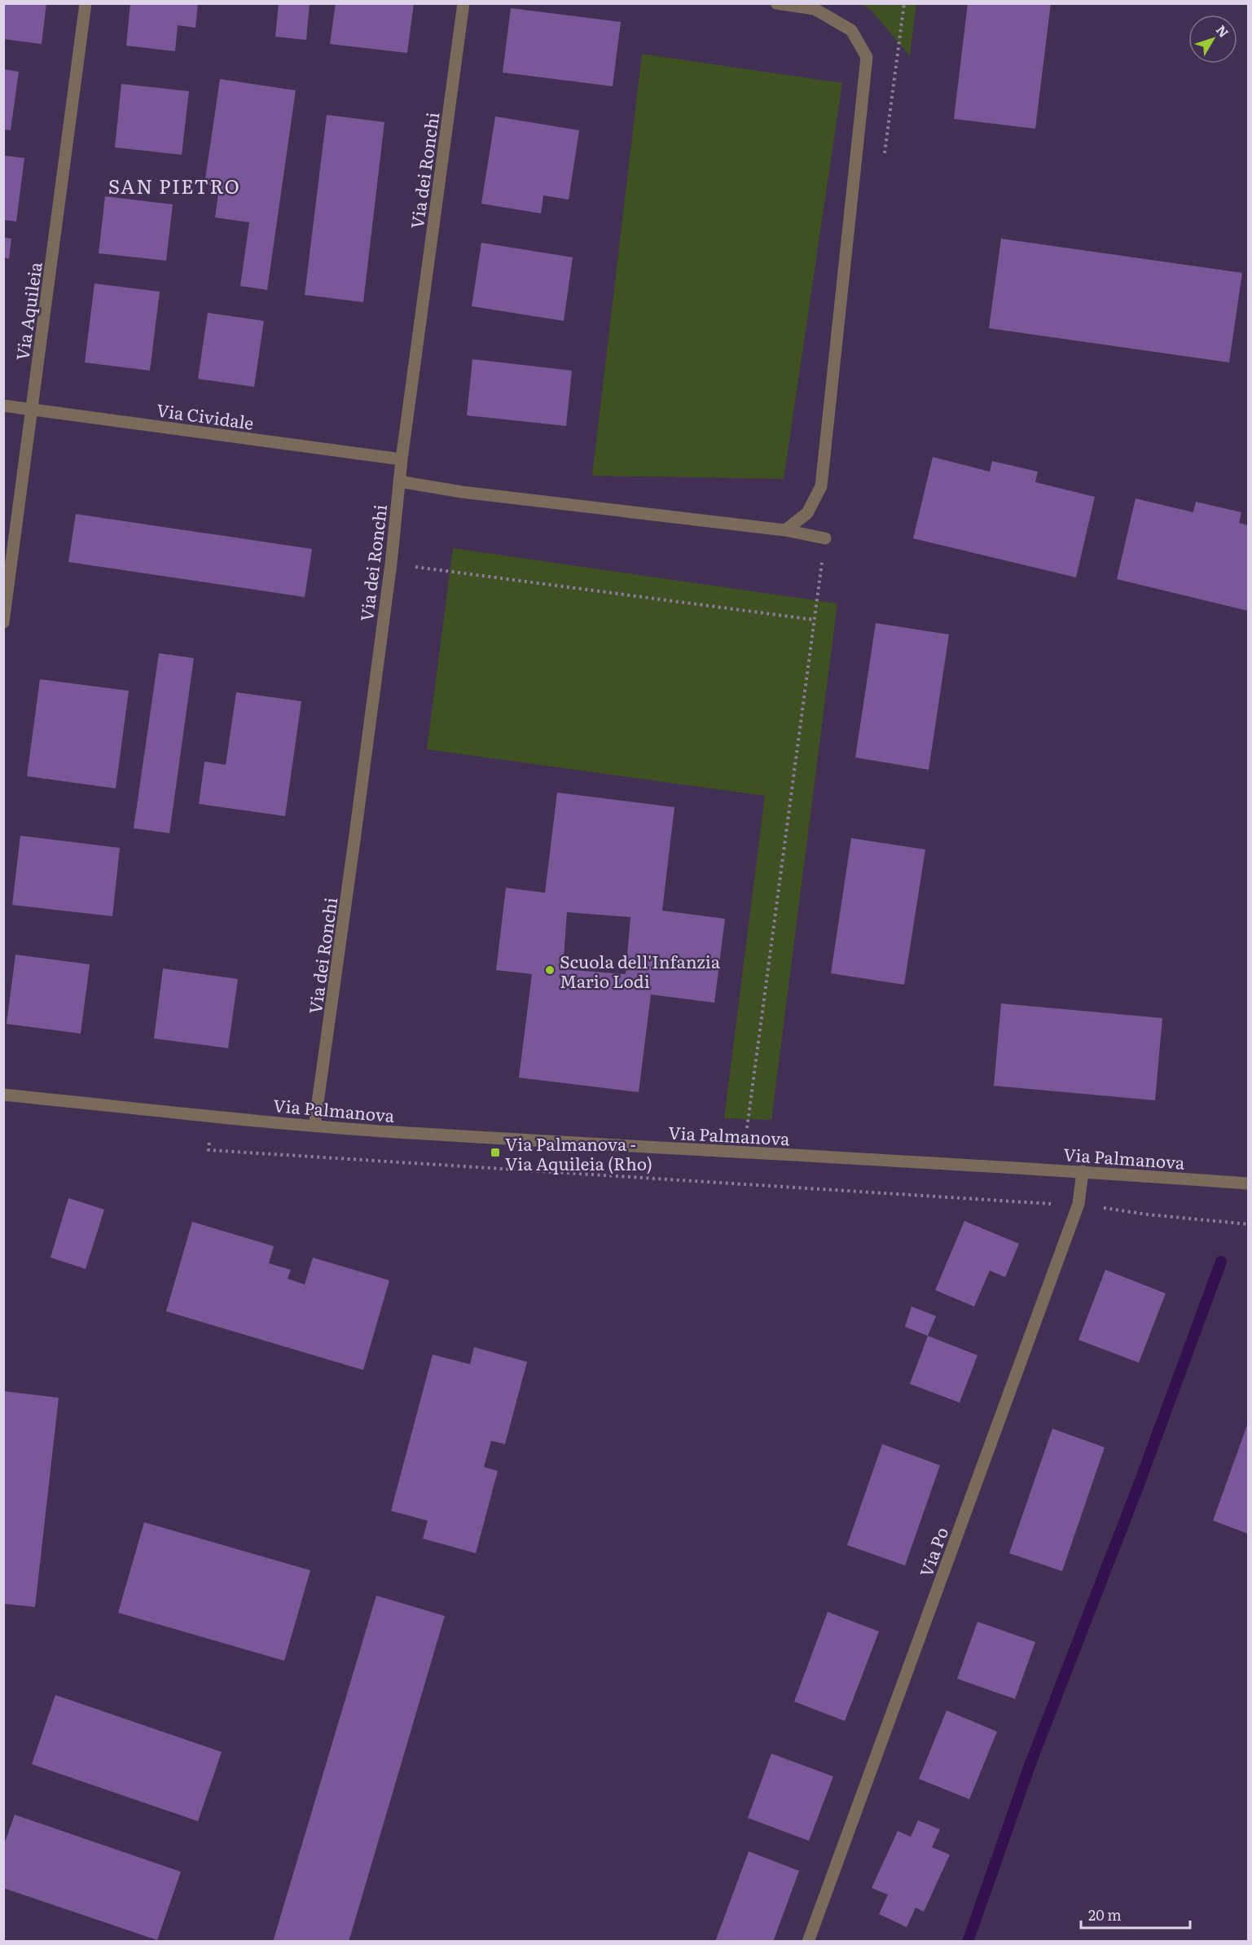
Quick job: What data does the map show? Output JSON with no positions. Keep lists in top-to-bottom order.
{
  "streets": {
    "street": [
      "Via dei Ronchi",
      "Via Aquileia",
      "Via Cividale",
      "Via Palmanova",
      "Via Po"
    ]
  },
  "crossings": [
    ["Via dei Ronchi", "Via Cividale"],
    ["Via dei Ronchi", "Via Palmanova"],
    ["Via Aquileia", "Via Cividale"],
    ["Via Palmanova", "Via Po"]
  ],
  "districts": ["SAN PIETRO"],
  "places": {
    "other": ["Scuola dell'Infanzia Mario Lodi"],
    "transit": ["Via Palmanova - Via Aquileia (Rho)"]
  },
  "scale_bar": "20 m",
  "north": "top right"
}
